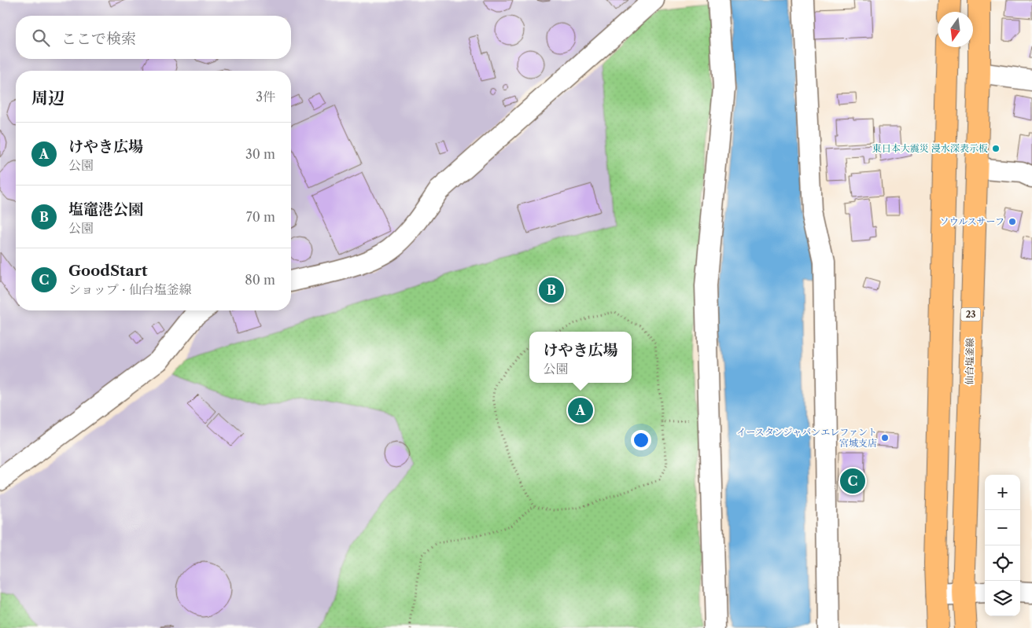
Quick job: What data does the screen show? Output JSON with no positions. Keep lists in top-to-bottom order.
{
  "streets": {
    "main road": ["23", "仙台塩釜線"]
  },
  "places": ["東日本大震災 浸水深表示板", "ソウルスサーフ", "イースタンジャパンエレファント 宮城支店"],
  "north": "bottom",
  "page": {
    "search": "ここで検索",
    "heading": ["周辺", "3件"],
    "list": [
      {
        "mark": "A",
        "name": "けやき広場",
        "note": "公園",
        "value": "30 m"
      },
      {
        "mark": "B",
        "name": "塩竈港公園",
        "note": "公園",
        "value": "70 m"
      },
      {
        "mark": "C",
        "name": "GoodStart",
        "note": "ショップ · 仙台塩釜線",
        "value": "80 m"
      }
    ],
    "pins": ["B", "A", "C"],
    "popup": ["けやき広場", "公園"],
    "map_buttons": ["+", "−"]
  }
}
